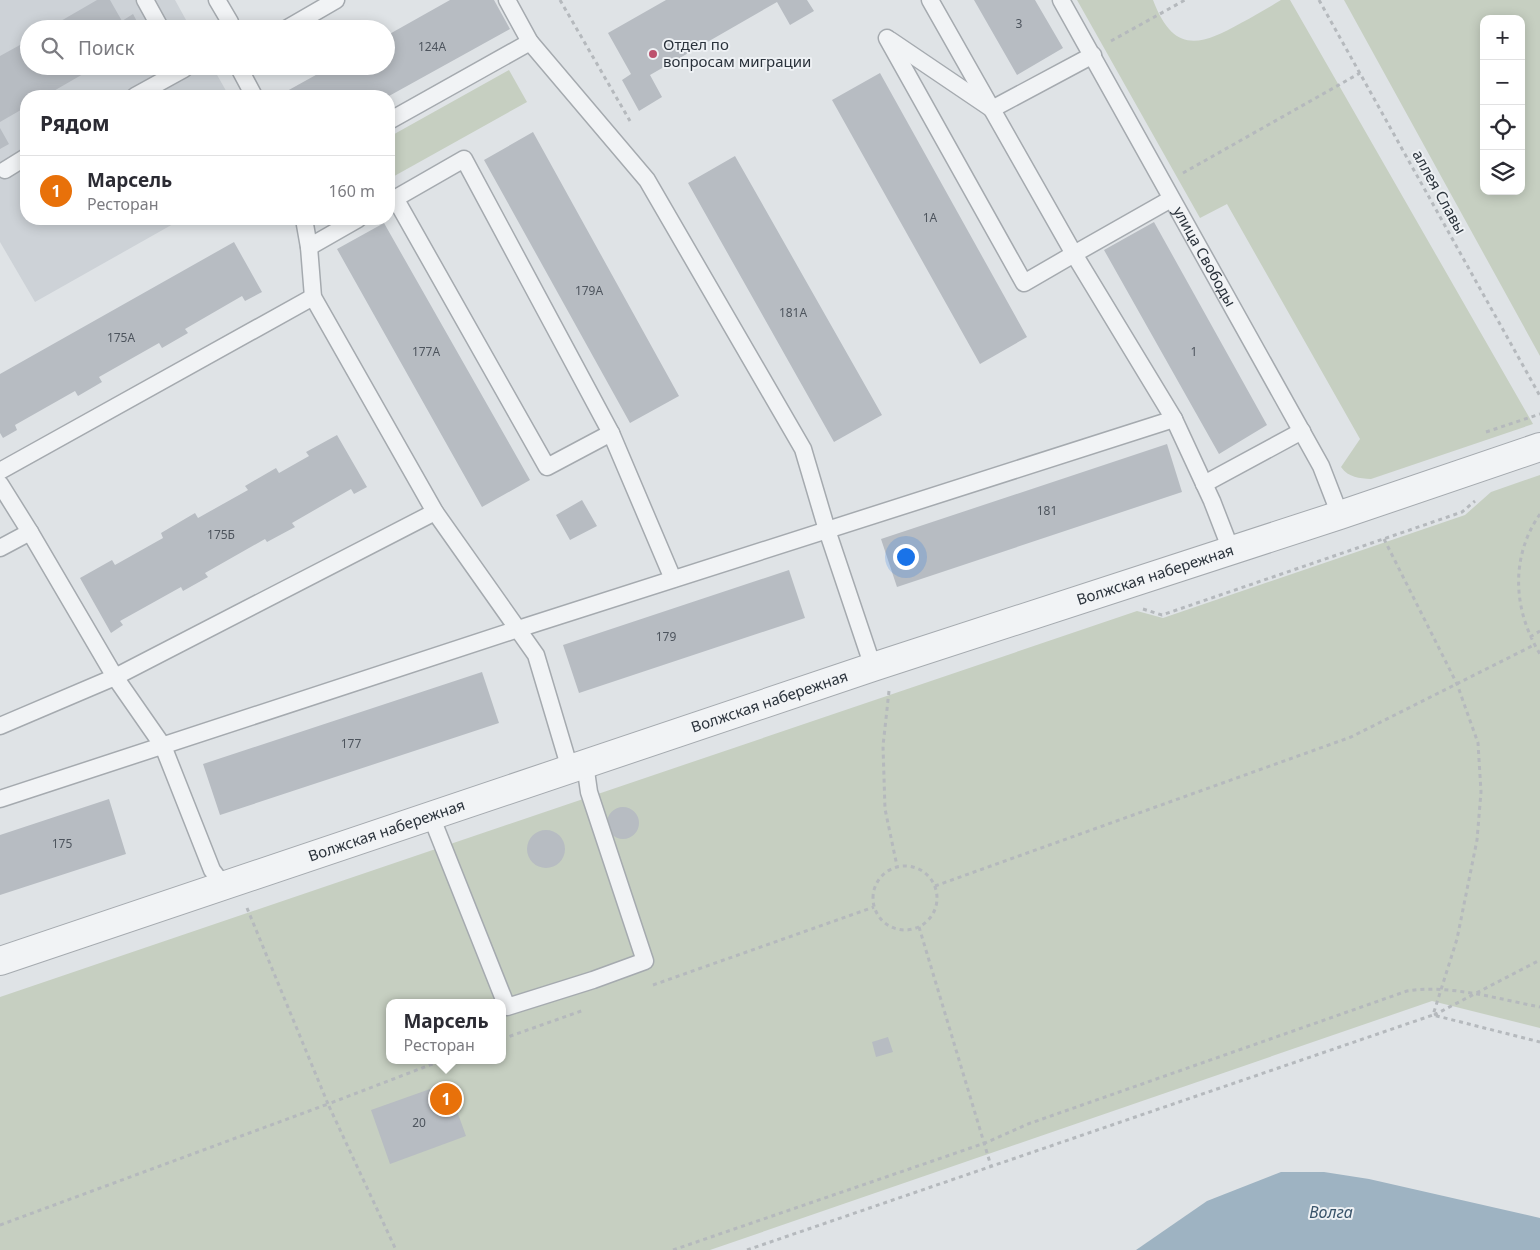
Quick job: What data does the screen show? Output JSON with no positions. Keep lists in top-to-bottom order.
{
  "streets": {
    "street": ["Волжская набережная"],
    "lane": ["улица Свободы"],
    "path": ["аллея Славы"]
  },
  "crossings": [
    ["улица Свободы", "Волжская набережная"]
  ],
  "water": ["Волга"],
  "places": ["Отдел по вопросам миграции"],
  "house_numbers": [
    "3",
    "124А",
    "1А",
    "179А",
    "181А",
    "175А",
    "177А",
    "1",
    "181",
    "175Б",
    "179",
    "177",
    "175",
    "20"
  ],
  "page": {
    "map_buttons": ["+", "−"],
    "search": "Поиск",
    "heading": "Рядом",
    "list": [
      {
        "mark": "1",
        "name": "Марсель",
        "note": "Ресторан",
        "value": "160 m"
      }
    ],
    "popup": ["Марсель", "Ресторан"],
    "pins": "1"
  }
}
